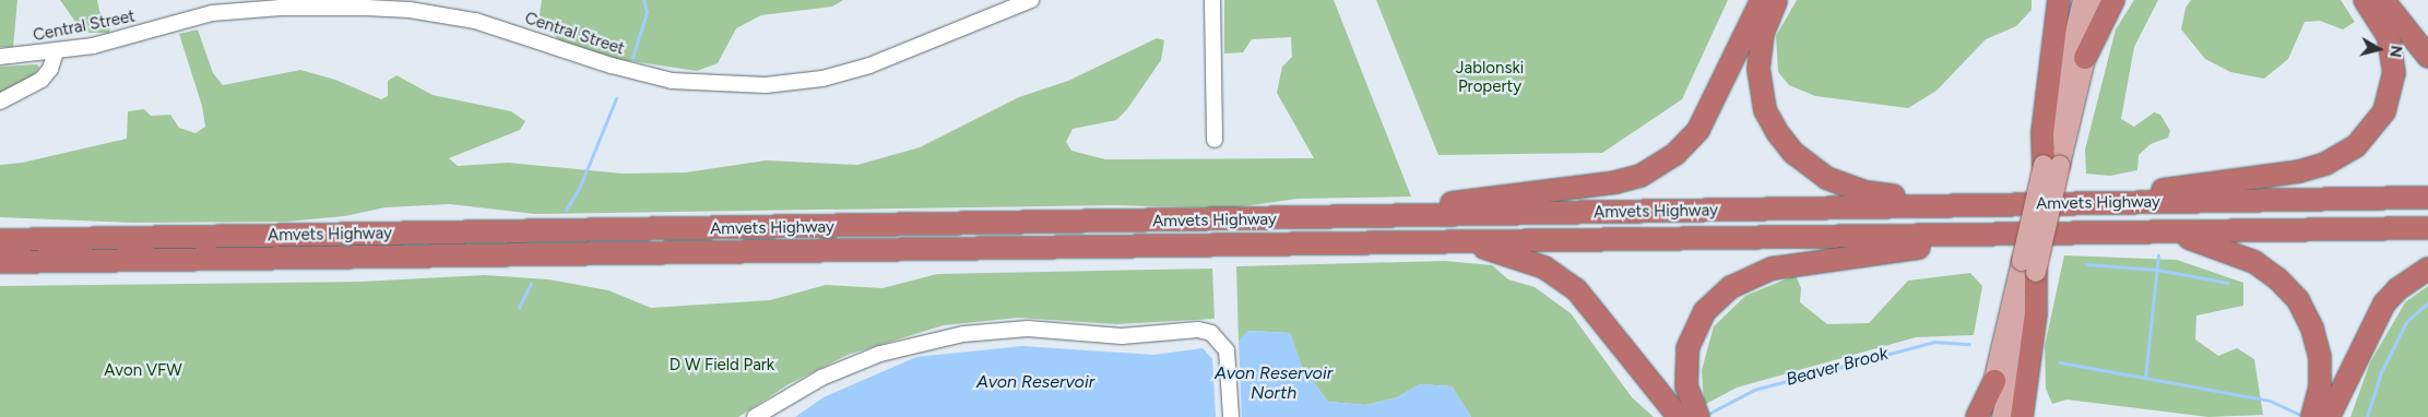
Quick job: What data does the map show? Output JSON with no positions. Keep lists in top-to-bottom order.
{
  "streets": {
    "highway": ["Amvets Highway"],
    "street": ["Central Street"]
  },
  "water": ["Beaver Brook", "Avon Reservoir North", "Avon Reservoir"],
  "parks": ["Jablonski Property", "D W Field Park", "Avon VFW"],
  "north": "right"
}
